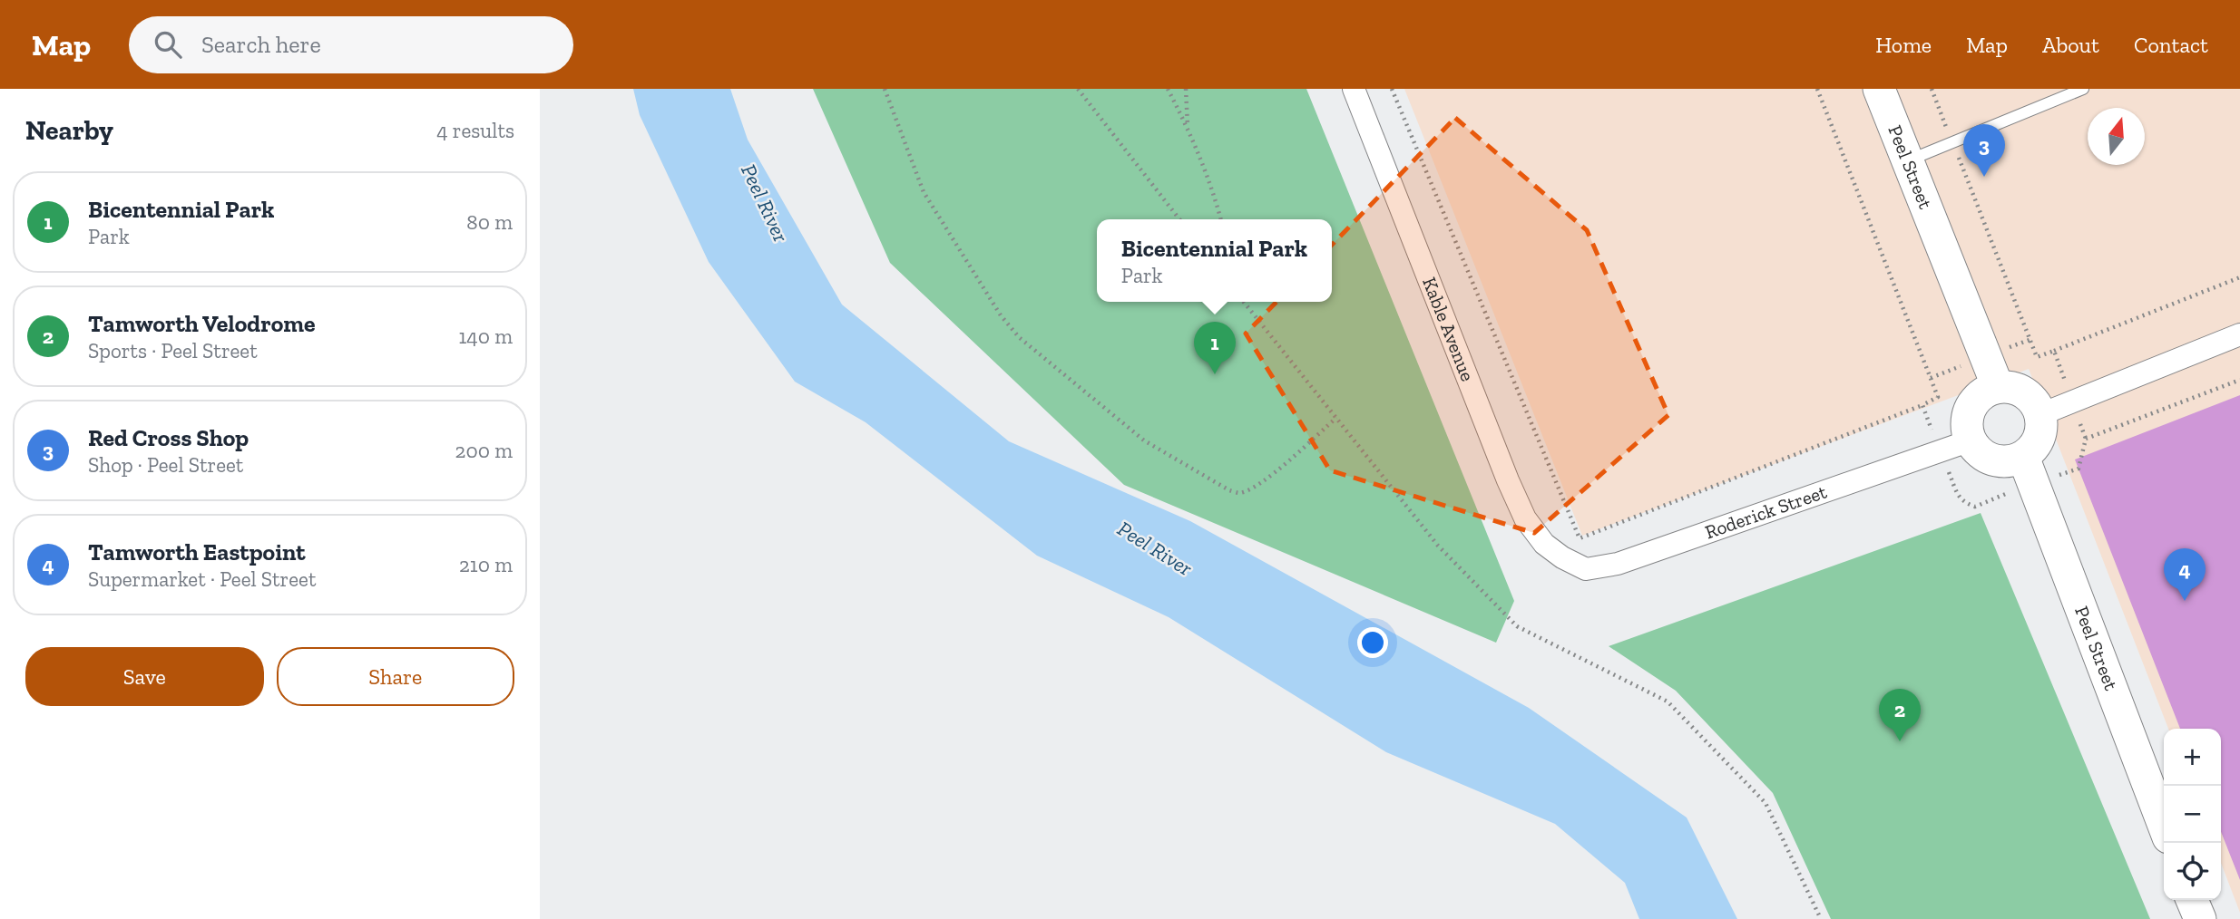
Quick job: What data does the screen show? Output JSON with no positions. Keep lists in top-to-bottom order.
{
  "streets": {
    "main road": ["Peel Street"],
    "street": ["Kable Avenue", "Roderick Street"]
  },
  "crossings": [
    ["Peel Street", "Roderick Street"],
    ["Kable Avenue", "Roderick Street"]
  ],
  "water": ["Peel River"],
  "north": "top",
  "page": {
    "header": "Map",
    "search": "Search here",
    "nav": [
      "Home",
      "Map",
      "About",
      "Contact"
    ],
    "heading": ["Nearby", "4 results"],
    "pins": [
      "3",
      "1",
      "4",
      "2"
    ],
    "list": [
      {
        "mark": "1",
        "name": "Bicentennial Park",
        "note": "Park",
        "value": "80 m"
      },
      {
        "mark": "2",
        "name": "Tamworth Velodrome",
        "note": "Sports · Peel Street",
        "value": "140 m"
      },
      {
        "mark": "3",
        "name": "Red Cross Shop",
        "note": "Shop · Peel Street",
        "value": "200 m"
      },
      {
        "mark": "4",
        "name": "Tamworth Eastpoint",
        "note": "Supermarket · Peel Street",
        "value": "210 m"
      }
    ],
    "popup": ["Bicentennial Park", "Park"],
    "buttons": ["Save", "Share"],
    "map_buttons": ["+", "−"]
  }
}
